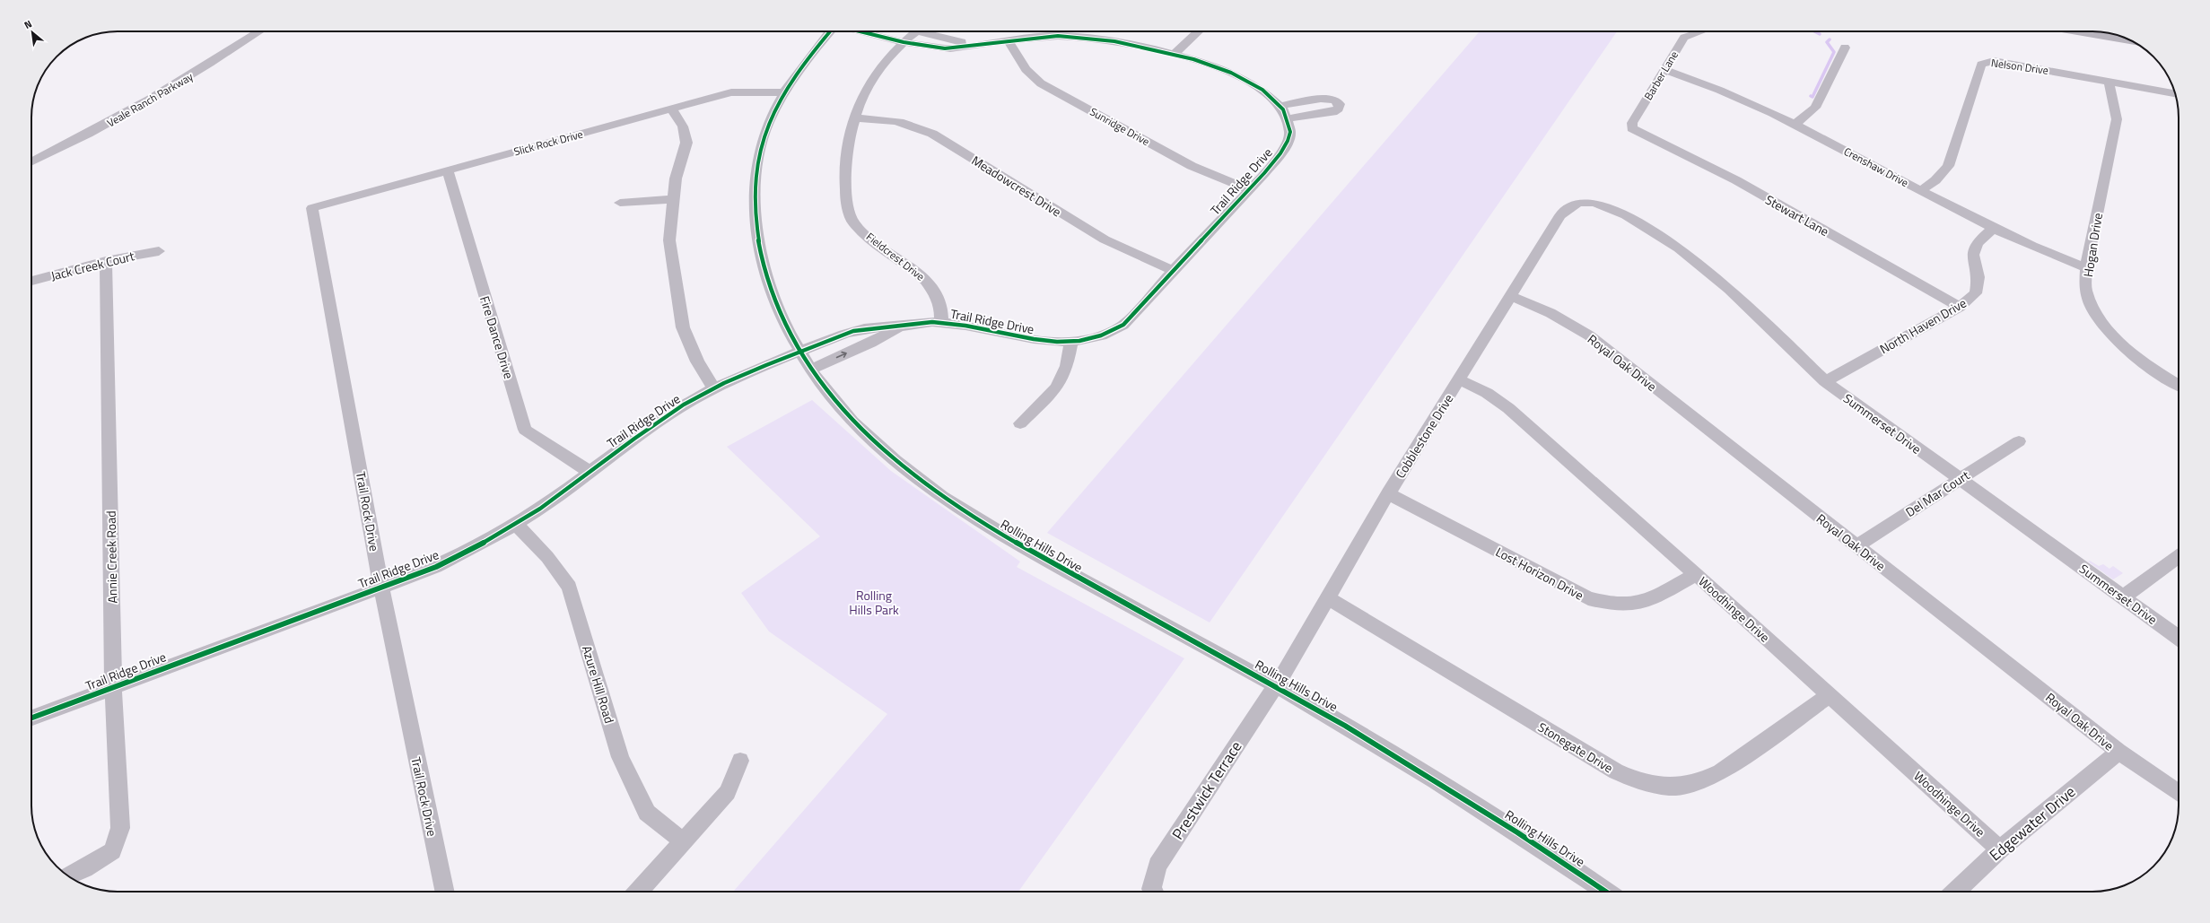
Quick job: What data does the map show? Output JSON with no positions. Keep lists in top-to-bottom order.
{
  "streets": {
    "street": [
      "Nelson Drive",
      "Barber Lane",
      "Veale Ranch Parkway",
      "Sunridge Drive",
      "Slick Rock Drive",
      "Crenshaw Drive",
      "Trail Ridge Drive",
      "Meadowcrest Drive",
      "Stewart Lane",
      "Hogan Drive",
      "Fieldcrest Drive",
      "Jack Creek Court",
      "North Haven Drive",
      "Fire Dance Drive",
      "Royal Oak Drive",
      "Summerset Drive",
      "Cobblestone Drive",
      "Del Mar Court",
      "Trail Rock Drive",
      "Rolling Hills Drive",
      "Annie Creek Road",
      "Lost Horizon Drive",
      "Woodhinge Drive",
      "Azure Hill Road",
      "Stonegate Drive",
      "Prestwick Terrace",
      "Edgewater Drive"
    ]
  },
  "crossings": [
    ["Nelson Drive", "Crenshaw Drive"],
    ["Nelson Drive", "Hogan Drive"],
    ["Barber Lane", "Crenshaw Drive"],
    ["Barber Lane", "Stewart Lane"],
    ["Sunridge Drive", "Trail Ridge Drive"],
    ["Slick Rock Drive", "Fire Dance Drive"],
    ["Slick Rock Drive", "Trail Rock Drive"],
    ["Slick Rock Drive", "Rolling Hills Drive"],
    ["Crenshaw Drive", "Hogan Drive"],
    ["Crenshaw Drive", "North Haven Drive"],
    ["Trail Ridge Drive", "Meadowcrest Drive"],
    ["Trail Ridge Drive", "Fieldcrest Drive"],
    ["Trail Ridge Drive", "Fire Dance Drive"],
    ["Trail Ridge Drive", "Trail Rock Drive"],
    ["Trail Ridge Drive", "Rolling Hills Drive"],
    ["Trail Ridge Drive", "Annie Creek Road"],
    ["Trail Ridge Drive", "Azure Hill Road"],
    ["Meadowcrest Drive", "Fieldcrest Drive"],
    ["Stewart Lane", "North Haven Drive"],
    ["Jack Creek Court", "Annie Creek Road"],
    ["North Haven Drive", "Summerset Drive"],
    ["Royal Oak Drive", "Cobblestone Drive"],
    ["Royal Oak Drive", "Del Mar Court"],
    ["Royal Oak Drive", "Edgewater Drive"],
    ["Summerset Drive", "Cobblestone Drive"],
    ["Summerset Drive", "Del Mar Court"],
    ["Cobblestone Drive", "Rolling Hills Drive"],
    ["Cobblestone Drive", "Lost Horizon Drive"],
    ["Cobblestone Drive", "Woodhinge Drive"],
    ["Cobblestone Drive", "Stonegate Drive"],
    ["Cobblestone Drive", "Prestwick Terrace"],
    ["Rolling Hills Drive", "Prestwick Terrace"],
    ["Lost Horizon Drive", "Woodhinge Drive"],
    ["Woodhinge Drive", "Stonegate Drive"],
    ["Woodhinge Drive", "Edgewater Drive"]
  ],
  "parks": ["Rolling Hills Park"],
  "north": "top left"
}
